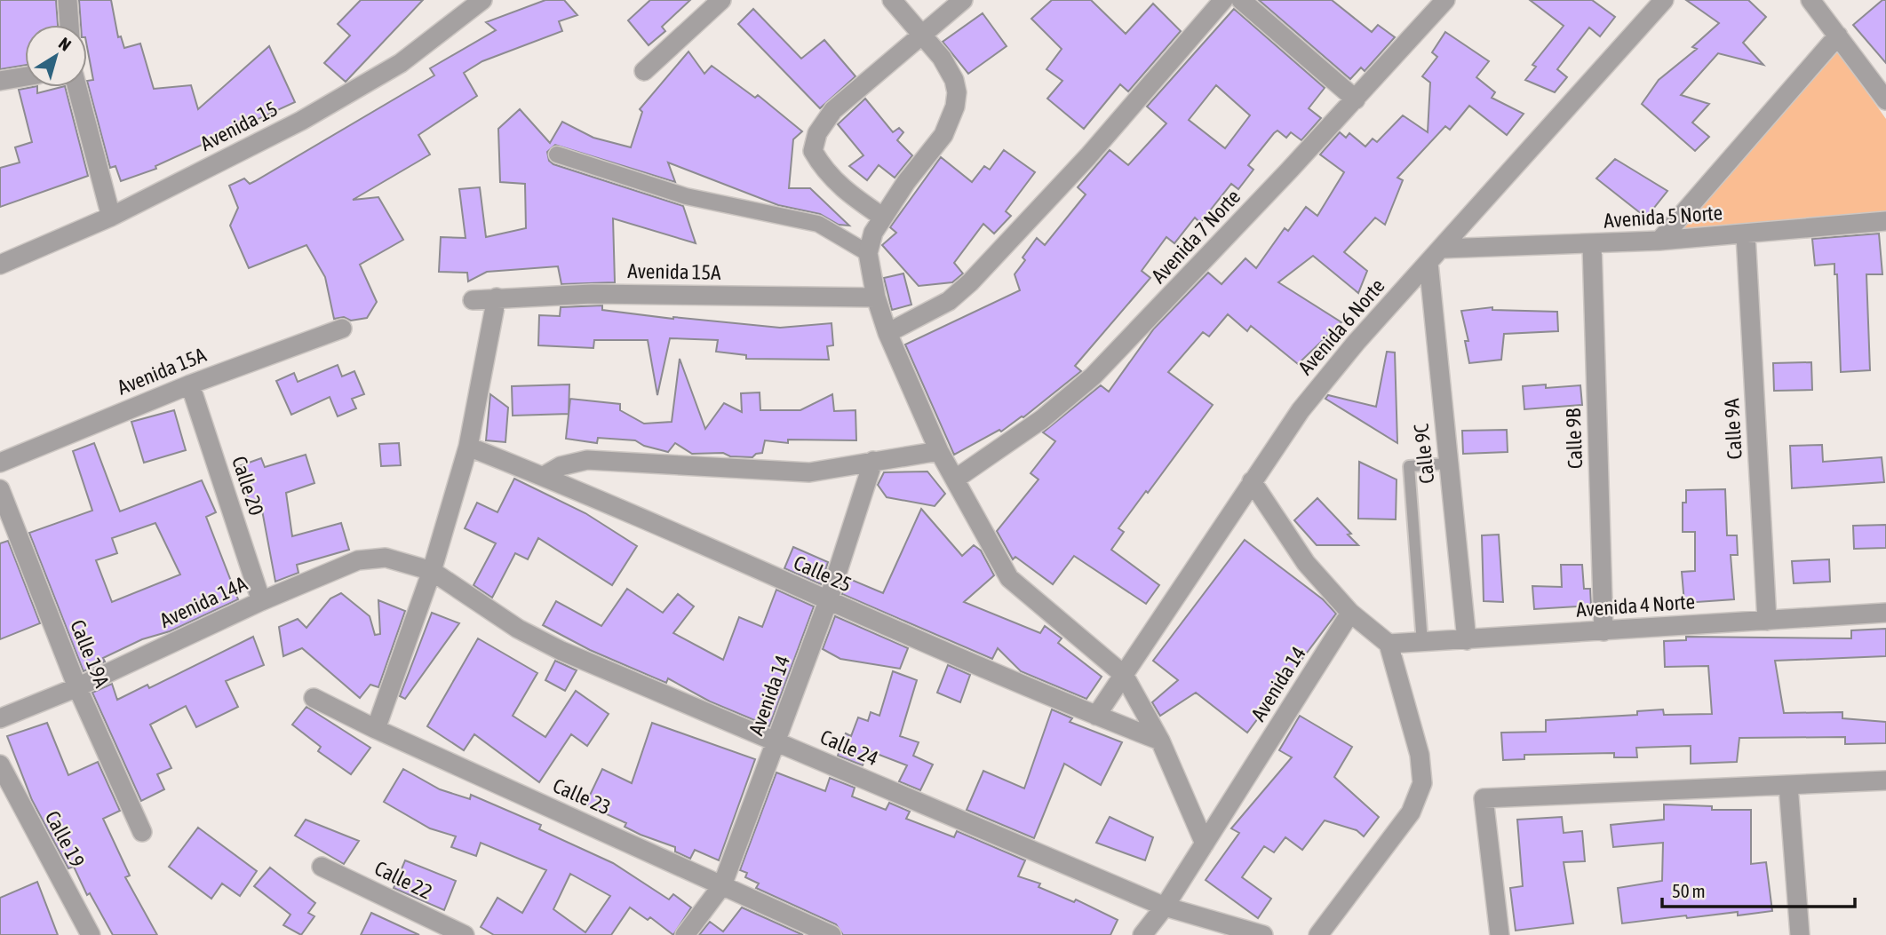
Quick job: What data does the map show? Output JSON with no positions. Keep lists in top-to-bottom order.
{
  "streets": {
    "street": [
      "Avenida 15",
      "Avenida 5 Norte",
      "Avenida 7 Norte",
      "Avenida 15A",
      "Avenida 6 Norte",
      "Calle 9A",
      "Calle 9B",
      "Calle 9C",
      "Calle 20",
      "Calle 25",
      "Avenida 14A",
      "Avenida 4 Norte",
      "Calle 19A",
      "Avenida 14",
      "Calle 24",
      "Calle 23",
      "Calle 19",
      "Calle 22"
    ]
  },
  "crossings": [
    ["Avenida 5 Norte", "Avenida 6 Norte"],
    ["Avenida 5 Norte", "Calle 9A"],
    ["Avenida 5 Norte", "Calle 9B"],
    ["Avenida 5 Norte", "Calle 9C"],
    ["Avenida 15A", "Calle 20"],
    ["Avenida 6 Norte", "Calle 9C"],
    ["Avenida 6 Norte", "Calle 25"],
    ["Calle 9A", "Avenida 4 Norte"],
    ["Calle 9B", "Avenida 4 Norte"],
    ["Calle 9C", "Avenida 4 Norte"],
    ["Calle 20", "Avenida 14A"],
    ["Calle 25", "Avenida 14"],
    ["Avenida 14A", "Calle 19A"],
    ["Avenida 14A", "Calle 24"],
    ["Avenida 14", "Calle 24"],
    ["Avenida 14", "Calle 23"]
  ],
  "scale_bar": "50 m",
  "north": "top right"
}
